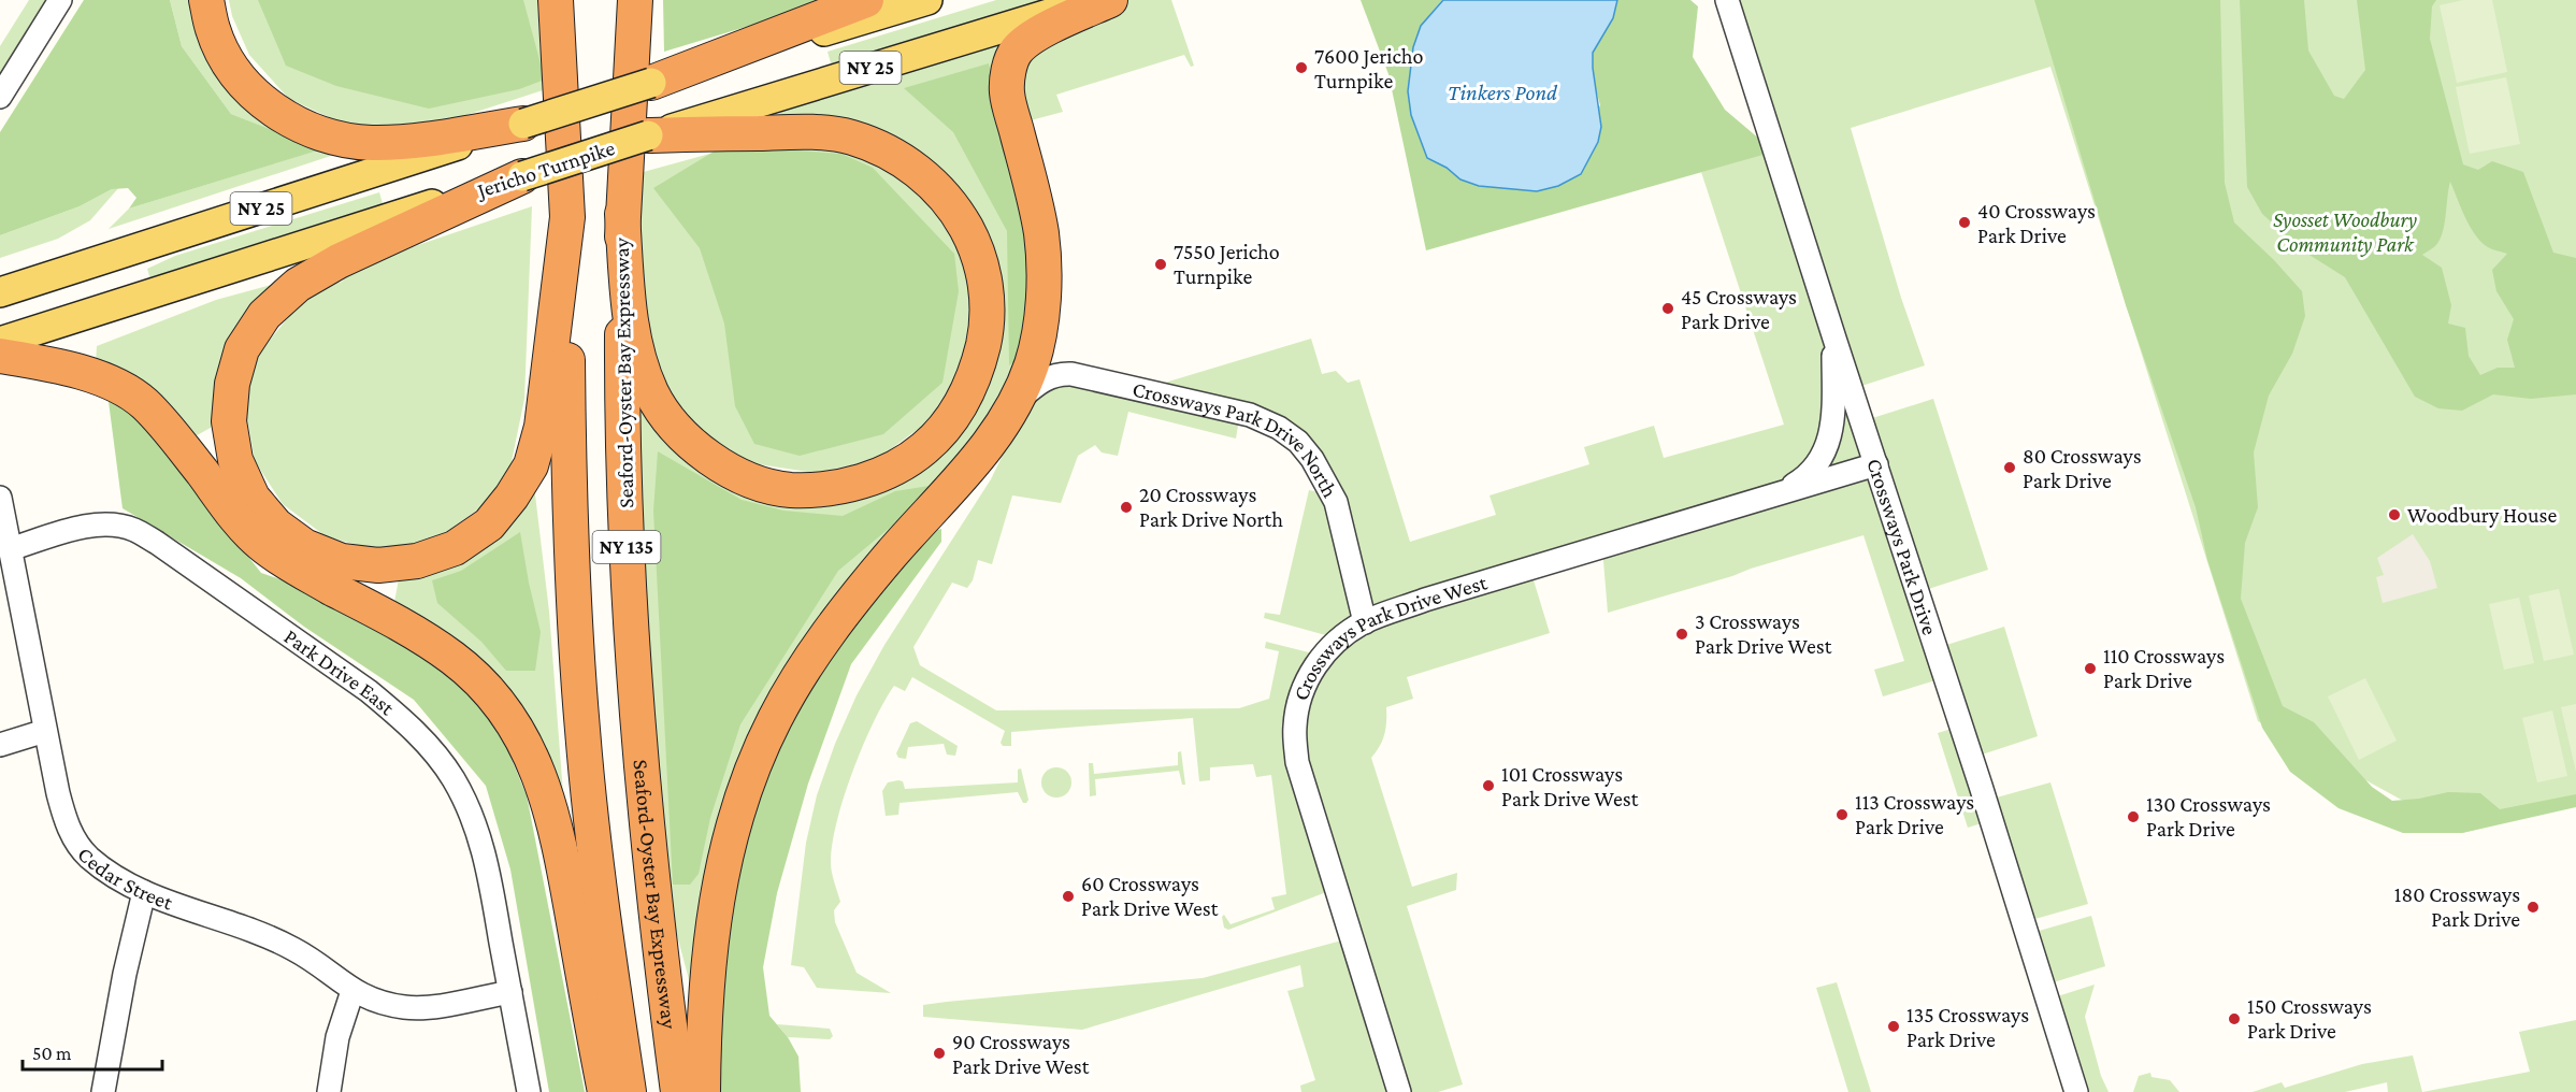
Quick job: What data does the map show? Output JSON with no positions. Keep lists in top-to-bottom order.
{
  "streets": {
    "highway": ["Seaford-Oyster Bay Expressway", "NY 135"],
    "main road": ["NY 25", "Jericho Turnpike"],
    "street": [
      "Crossways Park Drive North",
      "Crossways Park Drive",
      "Crossways Park Drive West",
      "Park Drive East",
      "Cedar Street"
    ]
  },
  "crossings": [
    ["Crossways Park Drive North", "Crossways Park Drive West"],
    ["Crossways Park Drive", "Crossways Park Drive West"],
    ["Park Drive East", "Cedar Street"]
  ],
  "water": ["Tinkers Pond"],
  "parks": ["Syosset Woodbury Community Park"],
  "places": [
    "7600 Jericho Turnpike",
    "40 Crossways Park Drive",
    "7550 Jericho Turnpike",
    "45 Crossways Park Drive",
    "80 Crossways Park Drive",
    "20 Crossways Park Drive North",
    "Woodbury House",
    "3 Crossways Park Drive West",
    "110 Crossways Park Drive",
    "101 Crossways Park Drive West",
    "113 Crossways Park Drive",
    "130 Crossways Park Drive",
    "60 Crossways Park Drive West",
    "180 Crossways Park Drive",
    "150 Crossways Park Drive",
    "135 Crossways Park Drive",
    "90 Crossways Park Drive West"
  ],
  "scale_bar": "50 m"
}
